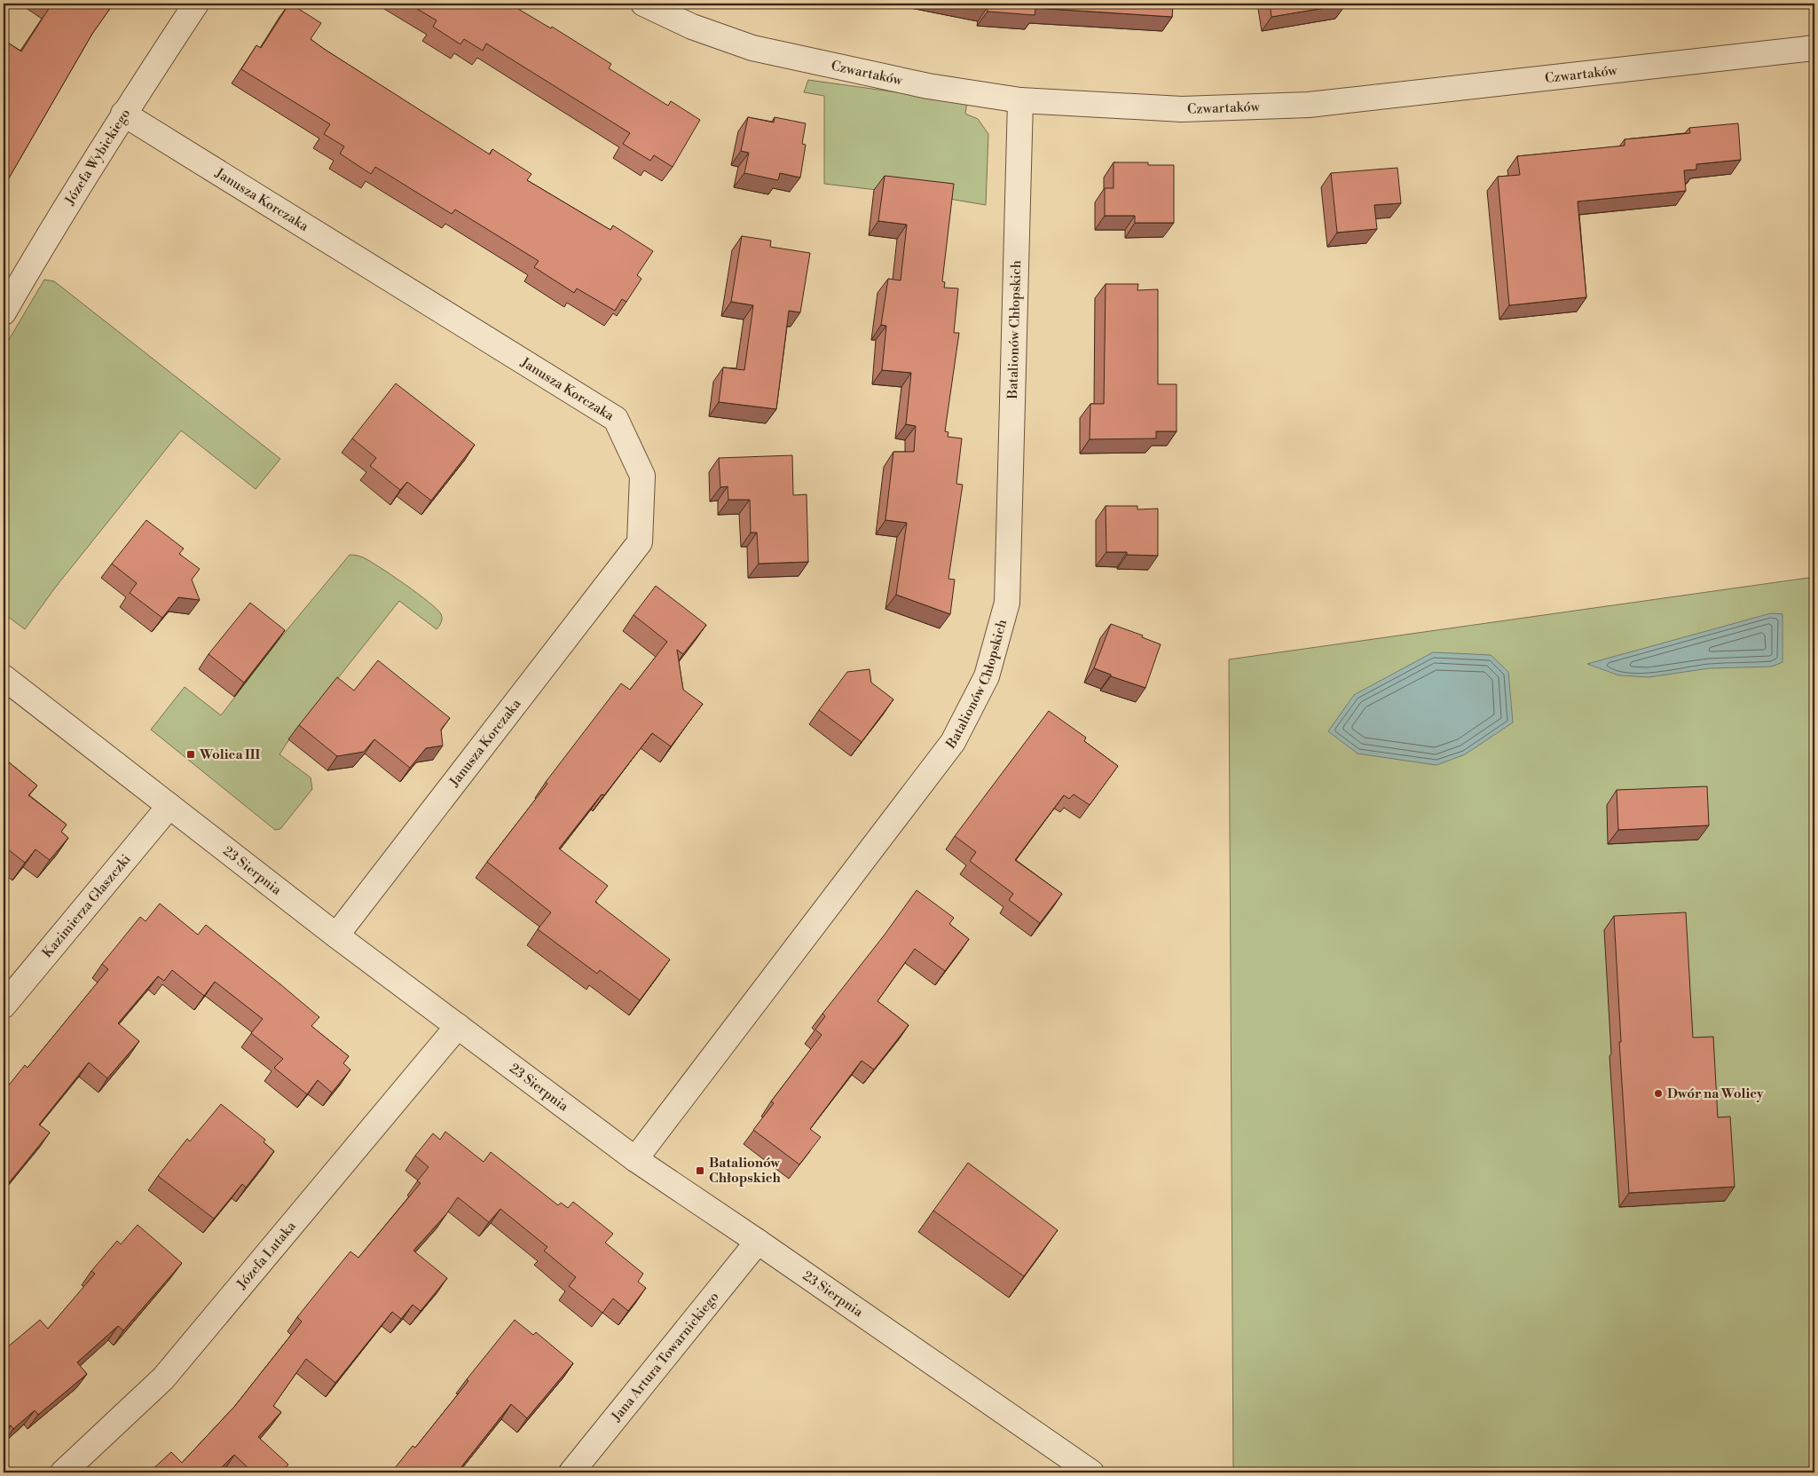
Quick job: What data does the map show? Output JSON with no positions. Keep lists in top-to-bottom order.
{
  "streets": {
    "street": [
      "Czwartaków",
      "Józefa Wybickiego",
      "Janusza Korczaka",
      "Batalionów Chłopskich",
      "23 Sierpnia",
      "Kazimierza Głaszczki",
      "Józefa Lutaka",
      "Jana Artura Towarnickiego"
    ]
  },
  "crossings": [
    ["Czwartaków", "Batalionów Chłopskich"],
    ["Józefa Wybickiego", "Janusza Korczaka"],
    ["Janusza Korczaka", "23 Sierpnia"],
    ["Batalionów Chłopskich", "23 Sierpnia"],
    ["23 Sierpnia", "Kazimierza Głaszczki"],
    ["23 Sierpnia", "Józefa Lutaka"],
    ["23 Sierpnia", "Jana Artura Towarnickiego"]
  ],
  "places": {
    "transit": ["Wolica III", "Batalionów Chłopskich"],
    "other": ["Dwór na Wolicy"]
  }
}
